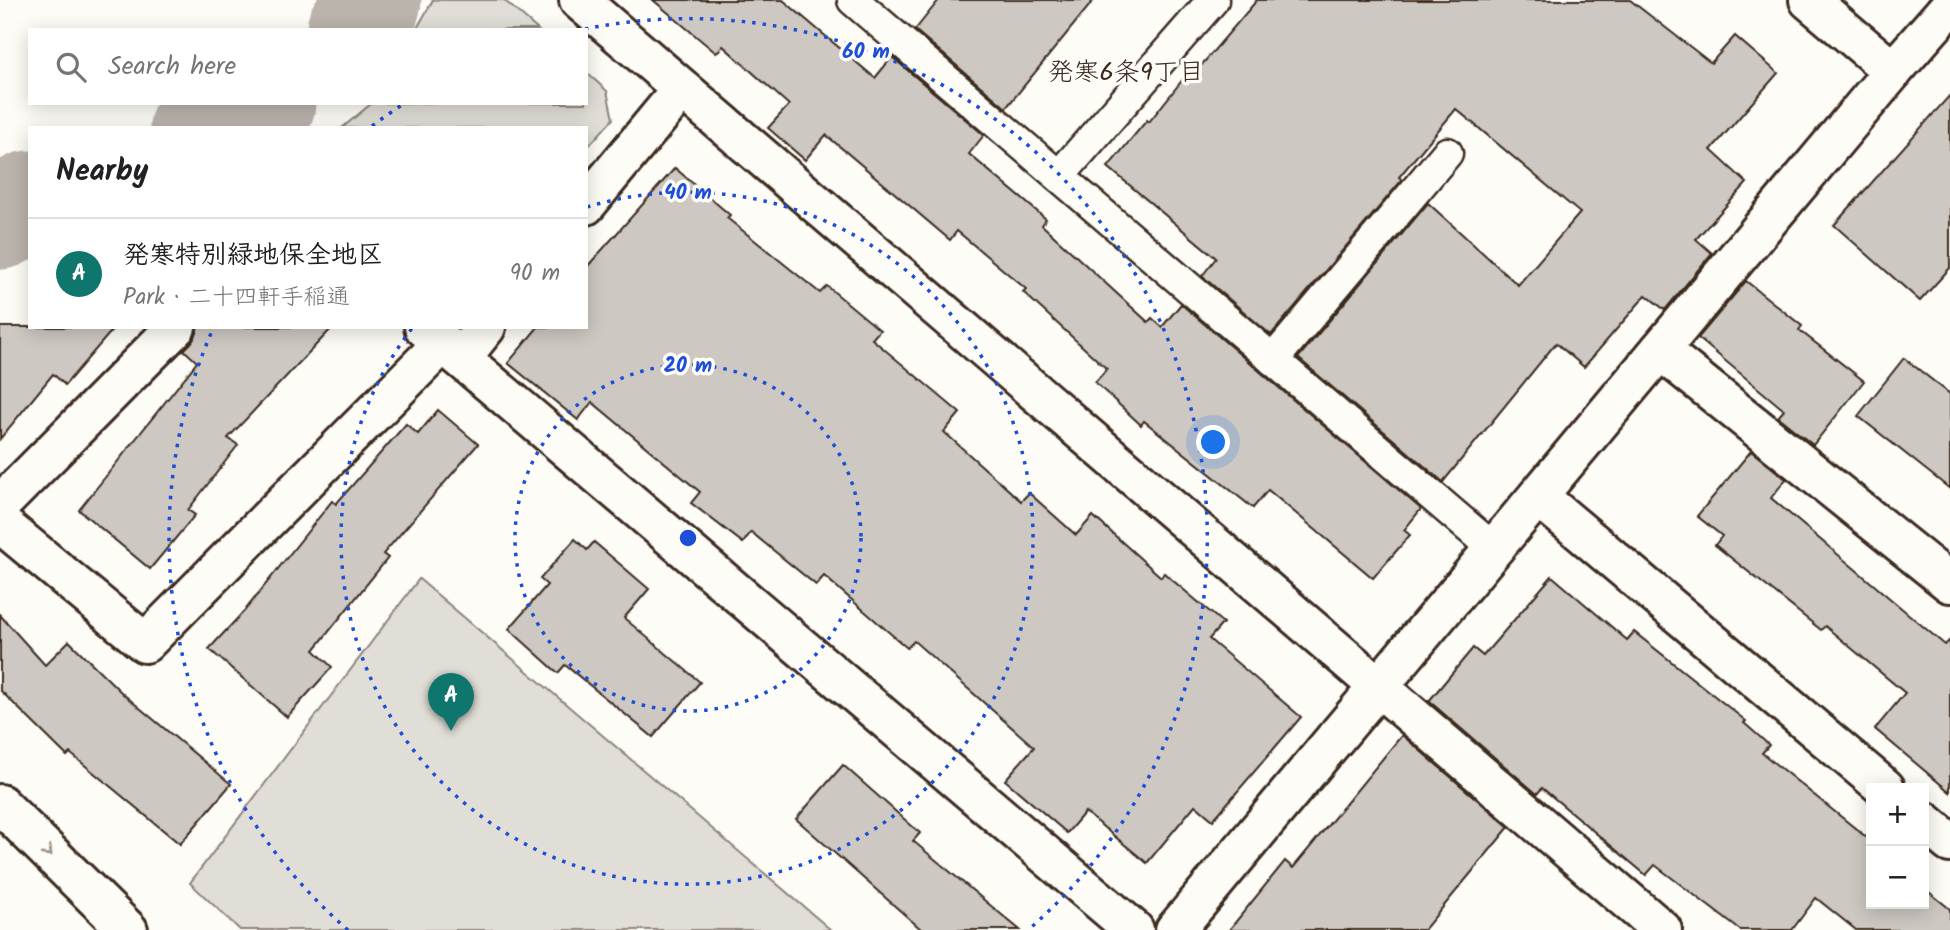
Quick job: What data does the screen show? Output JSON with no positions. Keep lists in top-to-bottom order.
{
  "districts": ["発寒6条9丁目"],
  "page": {
    "search": "Search here",
    "heading": "Nearby",
    "list": [
      {
        "mark": "A",
        "name": "発寒特別緑地保全地区",
        "note": "Park · 二十四軒手稲通",
        "value": "90 m"
      }
    ],
    "pins": "A",
    "map_buttons": ["+", "−"]
  },
  "rings": ["60 m", "40 m", "20 m"]
}
